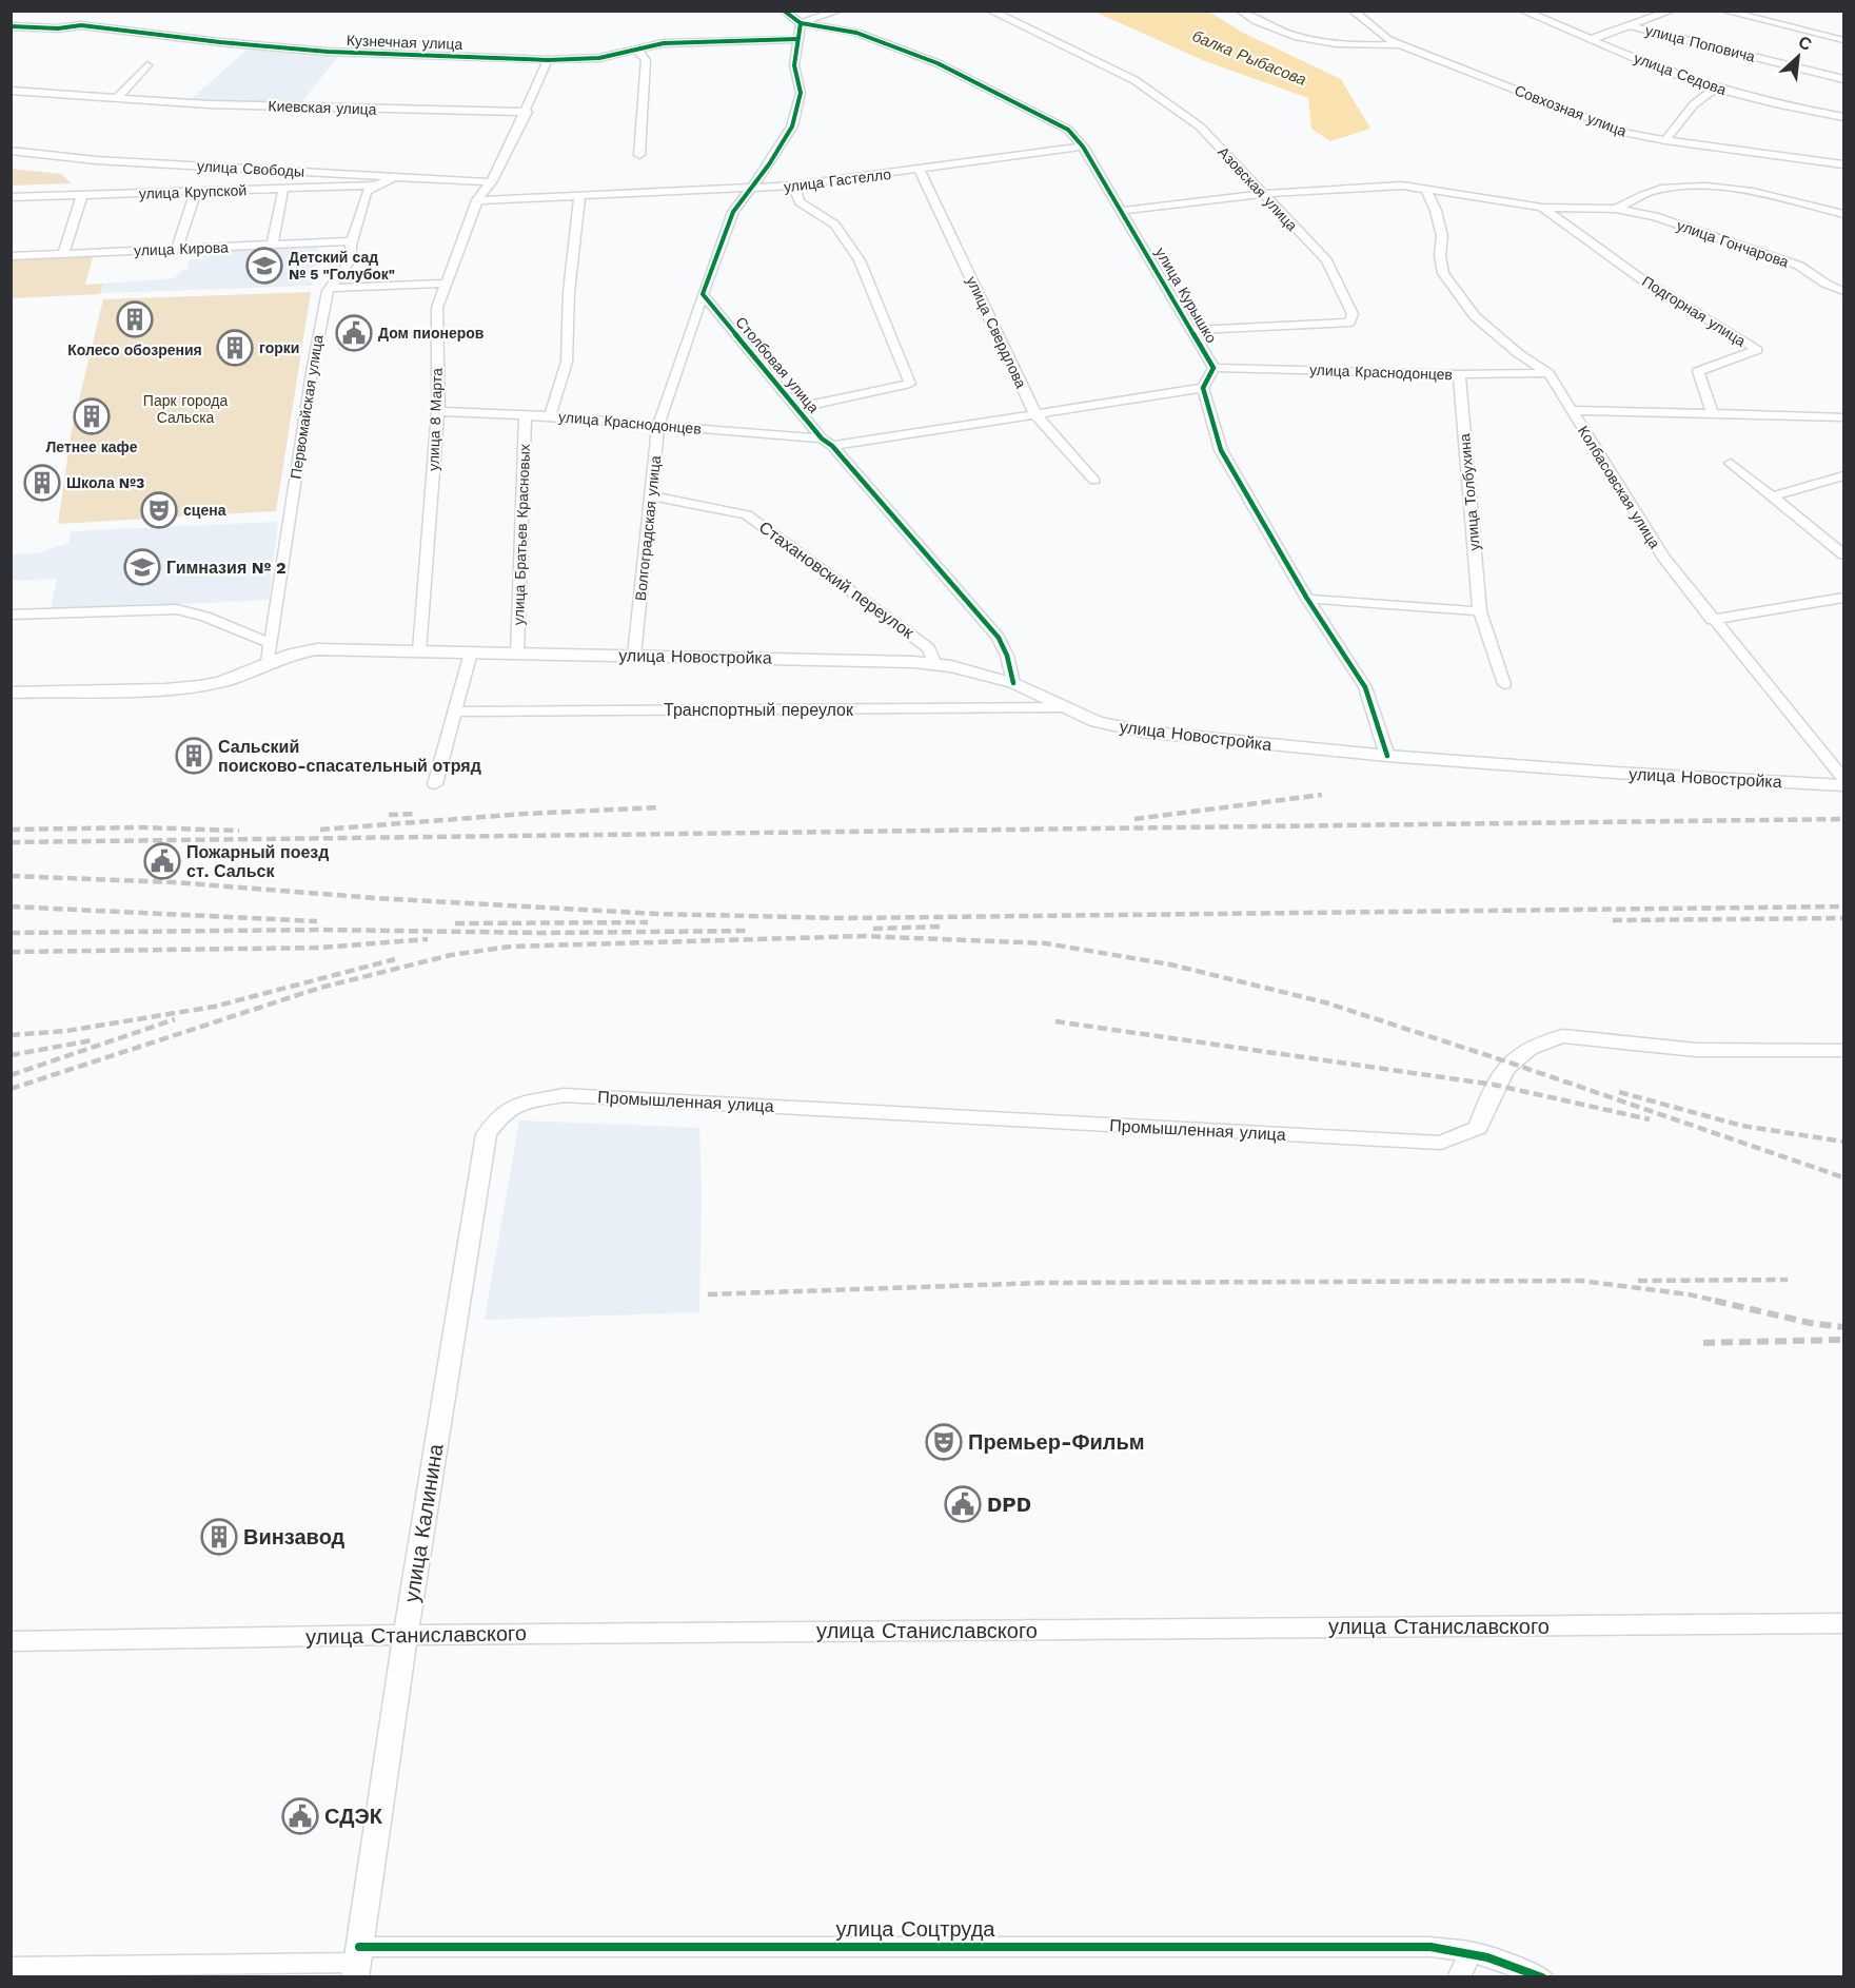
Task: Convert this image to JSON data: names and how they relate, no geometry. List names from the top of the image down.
{
  "streets": {
    "main road": [
      "улица Новостройка",
      "Промышленная улица",
      "улица Калинина",
      "улица Станиславского"
    ],
    "street": [
      "Кузнечная улица",
      "улица Поповича",
      "улица Седова",
      "Киевская улица",
      "Совхозная улица",
      "улица Свободы",
      "улица Гастелло",
      "Азовская улица",
      "улица Крупской",
      "улица Гончарова",
      "улица Кирова",
      "улица Курышко",
      "Подгорная улица",
      "улица Свердлова",
      "Столбовая улица",
      "улица Краснодонцев",
      "Первомайская улица",
      "улица 8 Марта",
      "Колбасовская улица",
      "улица Толбухина",
      "Волгоградская улица",
      "улица Братьев Красновых",
      "Стахановский переулок",
      "Транспортный переулок",
      "улица Соцтруда"
    ]
  },
  "crossings": [
    ["Кузнечная улица", "улица 8 Марта"],
    ["Киевская улица", "улица 8 Марта"],
    ["улица Свободы", "улица 8 Марта"],
    ["улица Гастелло", "улица Курышко"],
    ["улица Гастелло", "улица Свердлова"],
    ["улица Гастелло", "улица 8 Марта"],
    ["Азовская улица", "улица Гончарова"],
    ["Азовская улица", "улица Курышко"],
    ["улица Крупской", "Первомайская улица"],
    ["улица Гончарова", "улица Курышко"],
    ["улица Гончарова", "Подгорная улица"],
    ["улица Гончарова", "Колбасовская улица"],
    ["улица Кирова", "Первомайская улица"],
    ["улица Курышко", "улица Краснодонцев"],
    ["улица Свердлова", "улица Краснодонцев"],
    ["Столбовая улица", "улица Краснодонцев"],
    ["Столбовая улица", "Волгоградская улица"],
    ["Столбовая улица", "улица Новостройка"],
    ["улица Краснодонцев", "улица 8 Марта"],
    ["улица Краснодонцев", "Колбасовская улица"],
    ["улица Краснодонцев", "улица Толбухина"],
    ["улица Краснодонцев", "Волгоградская улица"],
    ["улица Краснодонцев", "улица Братьев Красновых"],
    ["Первомайская улица", "улица Новостройка"],
    ["улица 8 Марта", "улица Новостройка"],
    ["Волгоградская улица", "Стахановский переулок"],
    ["Волгоградская улица", "улица Новостройка"],
    ["улица Братьев Красновых", "улица Новостройка"],
    ["Стахановский переулок", "улица Новостройка"],
    ["улица Новостройка", "Транспортный переулок"],
    ["Промышленная улица", "улица Калинина"],
    ["улица Калинина", "улица Станиславского"],
    ["улица Калинина", "улица Соцтруда"]
  ],
  "water": ["балка Рыбасова"],
  "parks": ["Парк города Сальска"],
  "places": {
    "school or university": ["Детский сад № 5 \"Голубок\"", "Гимназия № 2"],
    "building": [
      "Колесо обозрения",
      "горки",
      "Летнее кафе",
      "Школа №3",
      "Сальский поисково-спасательный отряд",
      "Винзавод"
    ],
    "public building": [
      "Дом пионеров",
      "Пожарный поезд ст. Сальск",
      "DPD",
      "СДЭК"
    ],
    "theatre": ["сцена", "Премьер-Фильм"]
  },
  "north": "top right"
}
